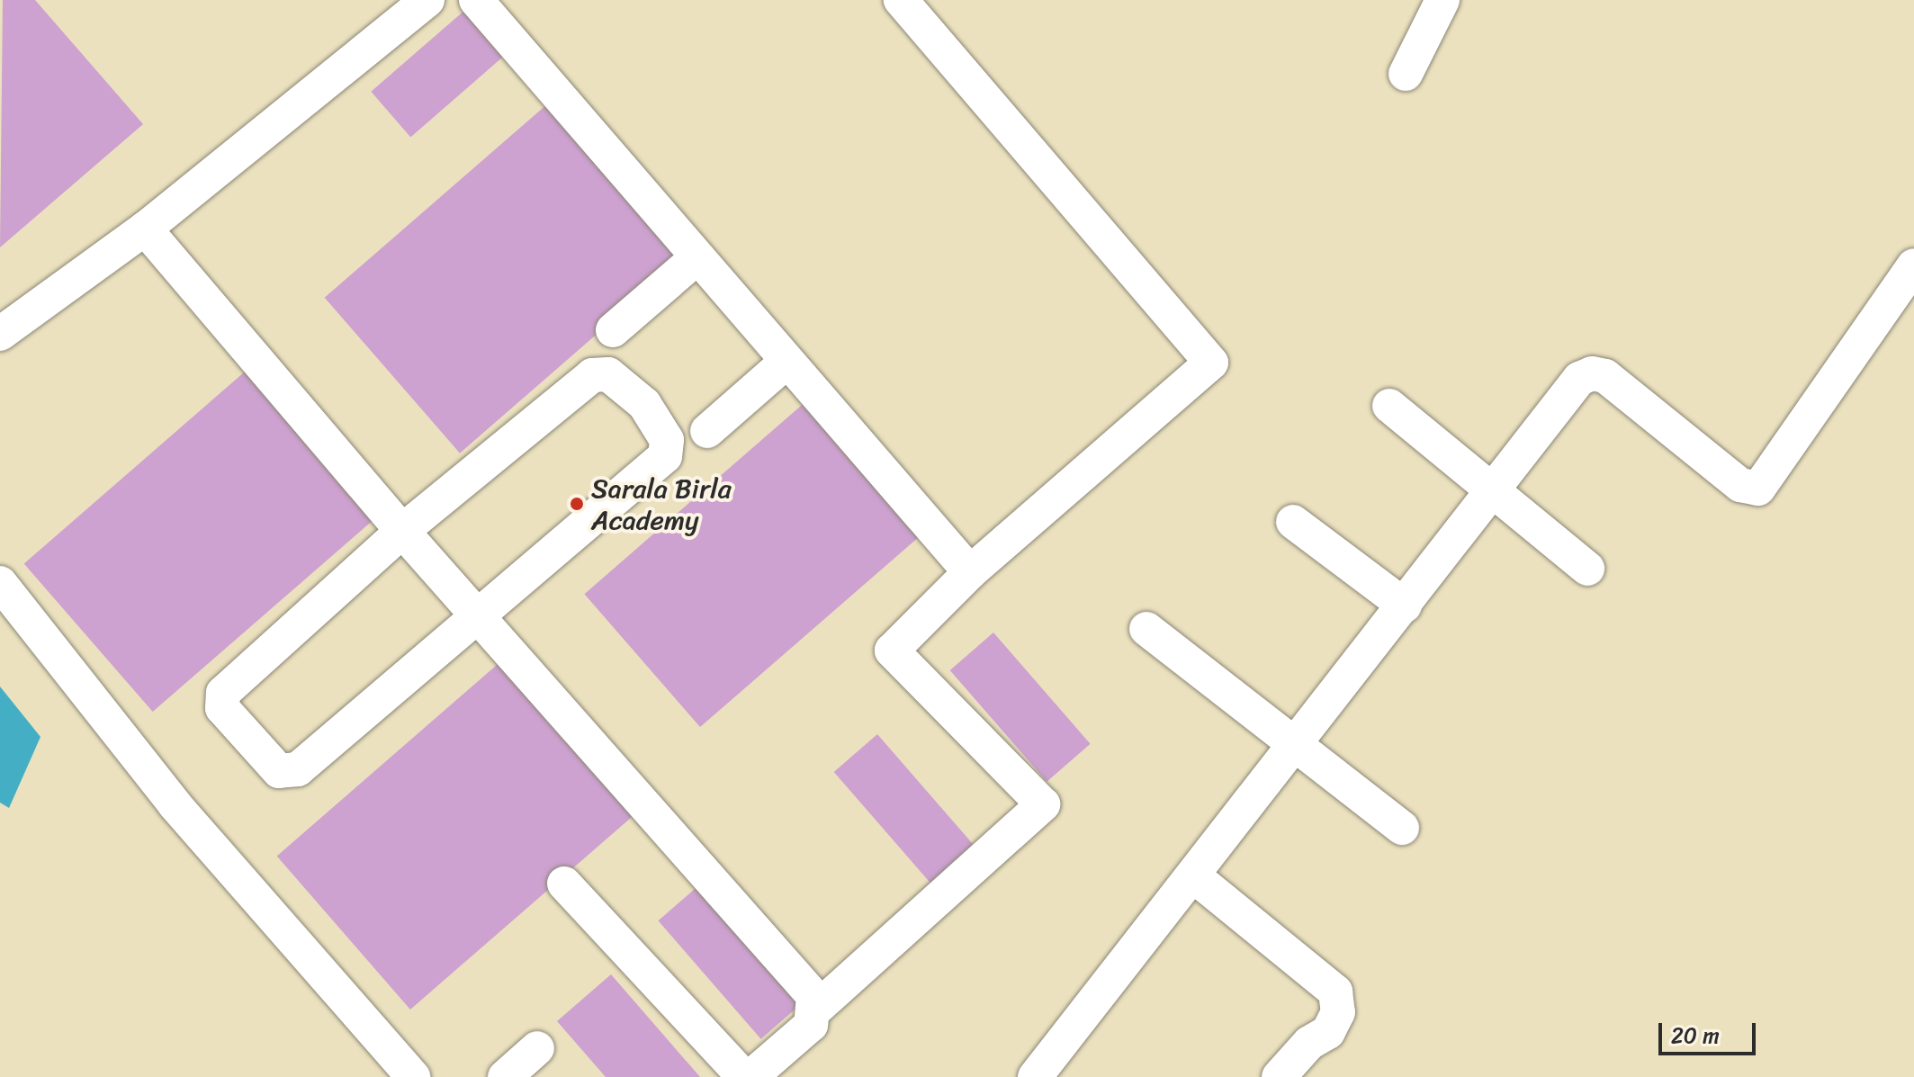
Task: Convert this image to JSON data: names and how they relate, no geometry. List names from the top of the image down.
{
  "places": ["Sarala Birla Academy"],
  "scale_bar": "20 m"
}
